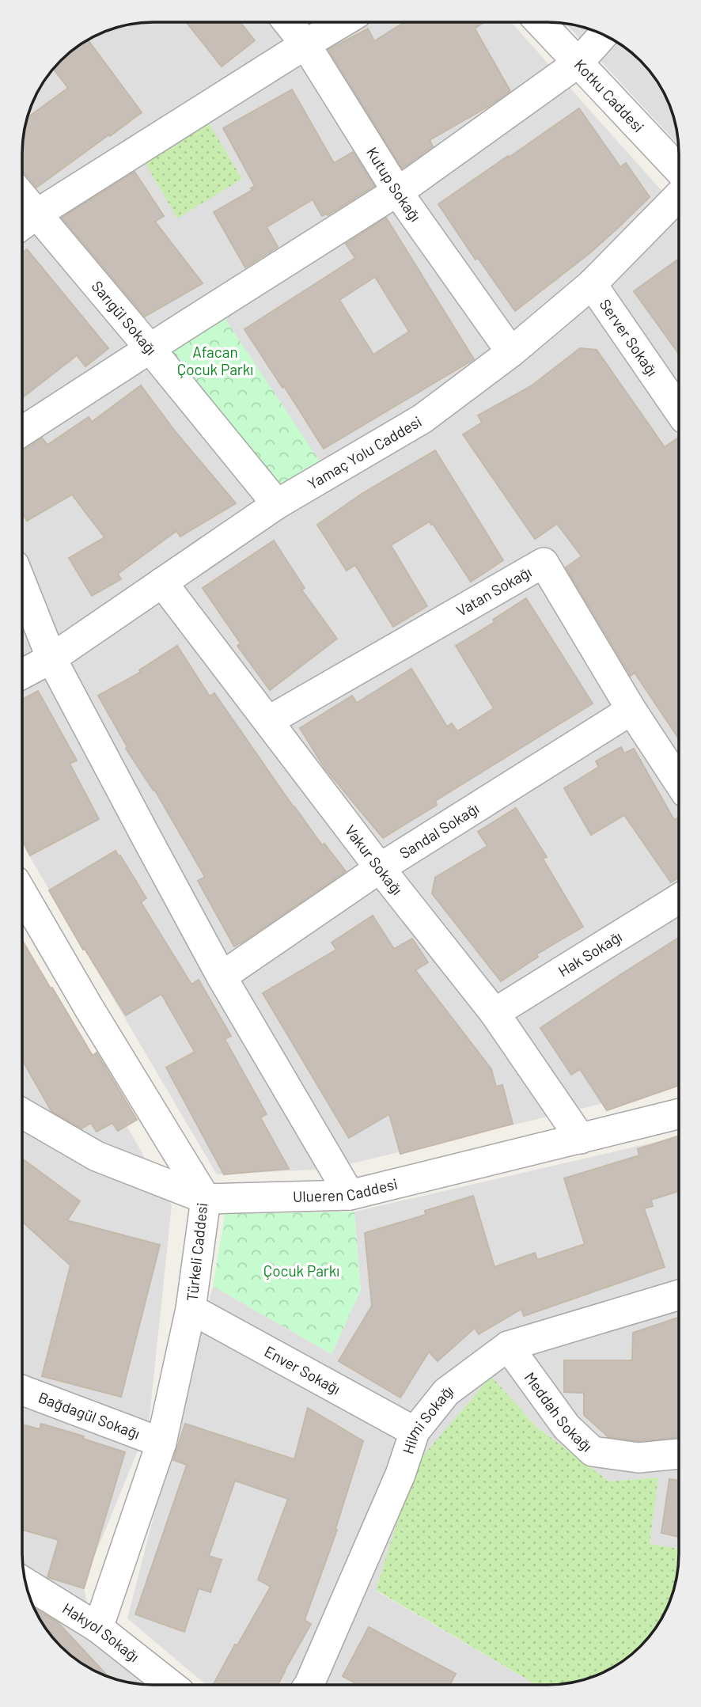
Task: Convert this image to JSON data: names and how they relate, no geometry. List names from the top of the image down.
{
  "streets": {
    "street": [
      "Kotku Caddesi",
      "Kutup Sokağı",
      "Sarıgül Sokağı",
      "Server Sokağı",
      "Yamaç Yolu Caddesi",
      "Vatan Sokağı",
      "Sandal Sokağı",
      "Vakur Sokağı",
      "Hak Sokağı",
      "Ulueren Caddesi",
      "Türkeli Caddesi",
      "Enver Sokağı",
      "Meddah Sokağı",
      "Bağdagül Sokağı",
      "Hilmi Sokağı",
      "Hakyol Sokağı"
    ]
  },
  "crossings": [
    ["Kutup Sokağı", "Yamaç Yolu Caddesi"],
    ["Sarıgül Sokağı", "Yamaç Yolu Caddesi"],
    ["Server Sokağı", "Yamaç Yolu Caddesi"],
    ["Yamaç Yolu Caddesi", "Vakur Sokağı"],
    ["Vatan Sokağı", "Sandal Sokağı"],
    ["Vatan Sokağı", "Vakur Sokağı"],
    ["Sandal Sokağı", "Vakur Sokağı"],
    ["Vakur Sokağı", "Hak Sokağı"],
    ["Vakur Sokağı", "Ulueren Caddesi"],
    ["Ulueren Caddesi", "Türkeli Caddesi"],
    ["Türkeli Caddesi", "Enver Sokağı"],
    ["Türkeli Caddesi", "Bağdagül Sokağı"],
    ["Türkeli Caddesi", "Hakyol Sokağı"],
    ["Enver Sokağı", "Hilmi Sokağı"],
    ["Meddah Sokağı", "Hilmi Sokağı"]
  ],
  "parks": ["Afacan Çocuk Parkı", "Çocuk Parkı"]
}
